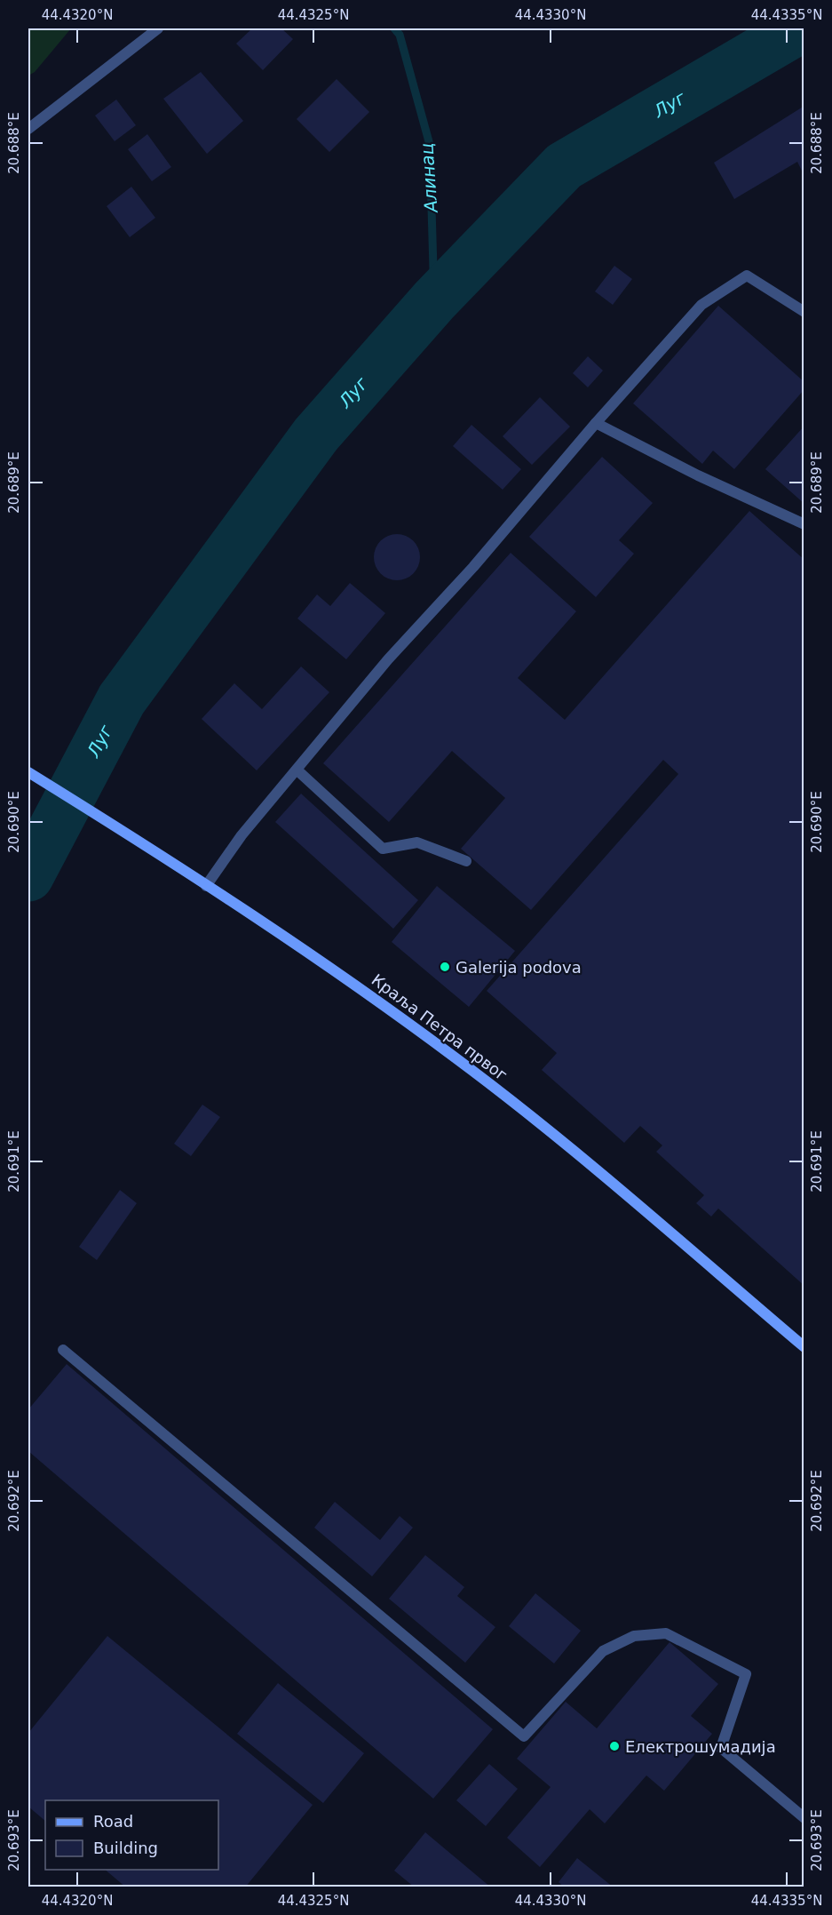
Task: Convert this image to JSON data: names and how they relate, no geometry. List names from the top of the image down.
{
  "streets": {
    "main road": ["Краља Петра првог"]
  },
  "water": ["Луг", "Алинац"],
  "places": ["Galerija podova", "Електрошумадија"],
  "legend": ["Road", "Building"],
  "coordinates": [
    "44.4320°N",
    "44.4325°N",
    "44.4330°N",
    "44.4335°N",
    "20.688°E",
    "20.689°E",
    "20.690°E",
    "20.691°E",
    "20.692°E",
    "20.693°E"
  ]
}
